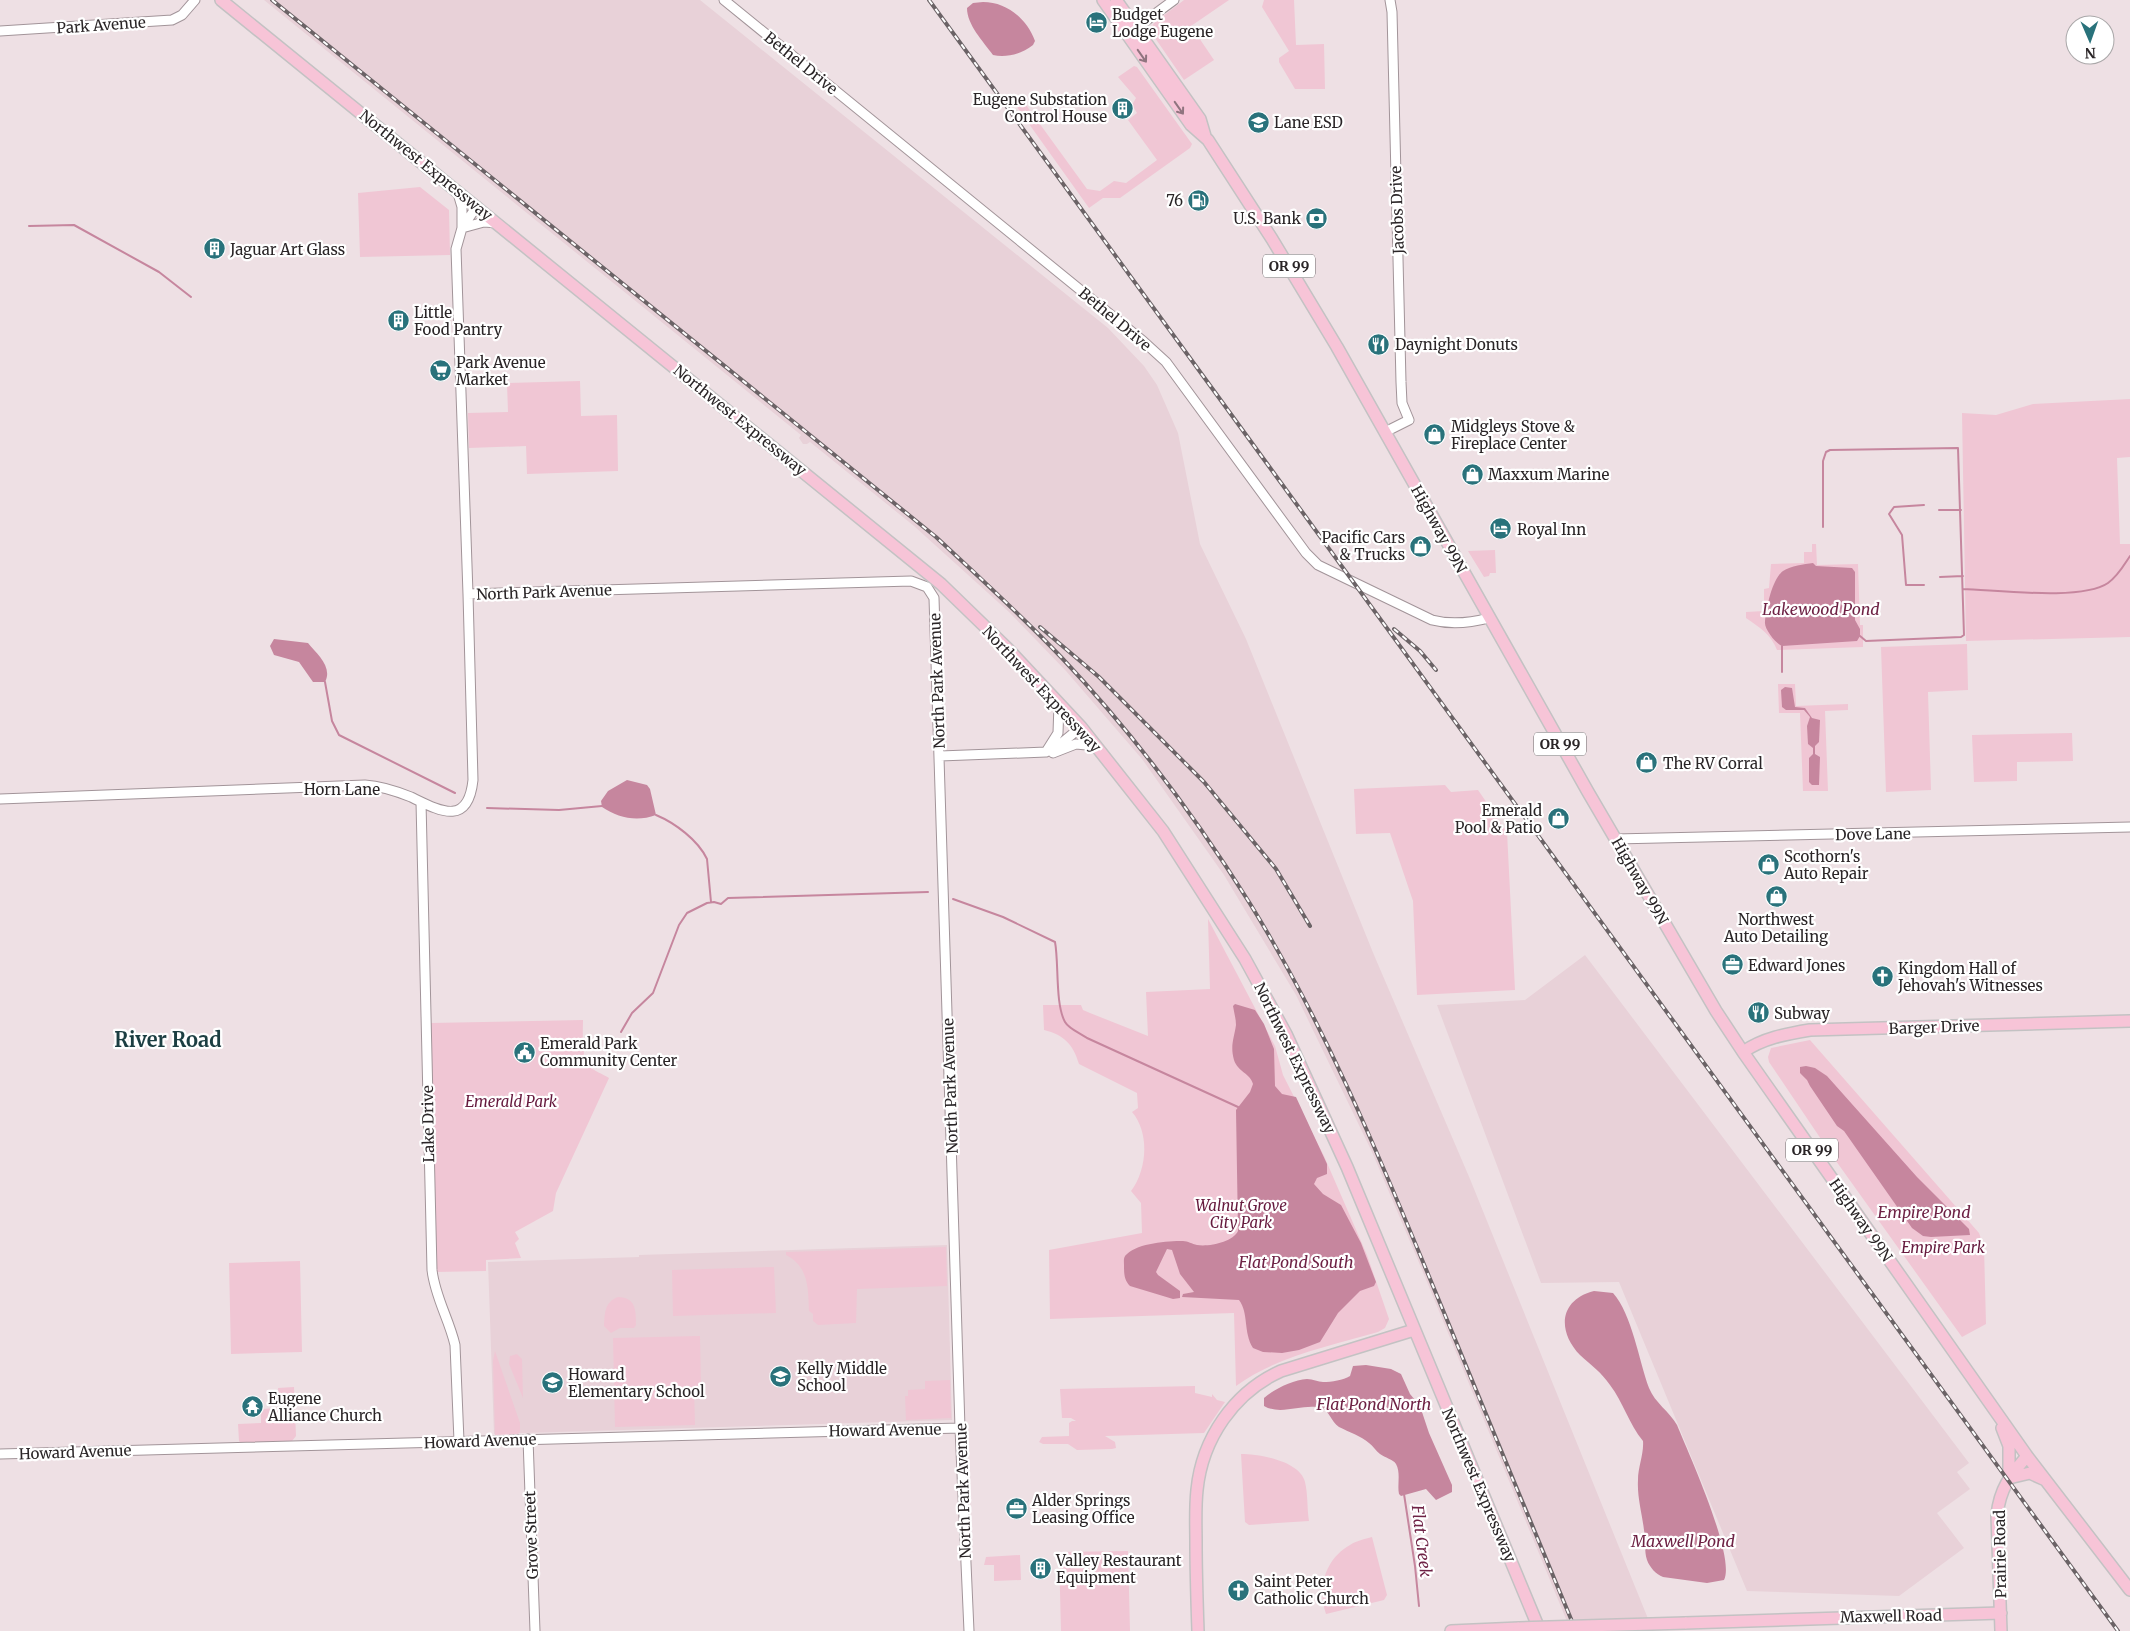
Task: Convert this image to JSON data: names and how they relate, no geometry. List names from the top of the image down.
{
  "streets": {
    "main road": [
      "Northwest Expressway",
      "OR 99",
      "Highway 99N",
      "Barger Drive",
      "Prairie Road",
      "Maxwell Road"
    ],
    "street": [
      "Park Avenue",
      "Bethel Drive",
      "Jacobs Drive",
      "North Park Avenue",
      "Horn Lane",
      "Dove Lane",
      "Lake Drive",
      "Howard Avenue",
      "Grove Street"
    ]
  },
  "crossings": [
    ["Bethel Drive", "Highway 99N"],
    ["Northwest Expressway", "North Park Avenue"],
    ["Jacobs Drive", "Highway 99N"],
    ["Highway 99N", "Dove Lane"],
    ["Highway 99N", "Barger Drive"],
    ["Highway 99N", "Prairie Road"],
    ["North Park Avenue", "Horn Lane"],
    ["North Park Avenue", "Howard Avenue"],
    ["Horn Lane", "Lake Drive"],
    ["Lake Drive", "Howard Avenue"],
    ["Howard Avenue", "Grove Street"],
    ["Prairie Road", "Maxwell Road"]
  ],
  "districts": ["River Road"],
  "water": [
    "Lakewood Pond",
    "Empire Pond",
    "Flat Pond South",
    "Flat Pond North",
    "Flat Creek",
    "Maxwell Pond"
  ],
  "parks": ["Emerald Park", "Walnut Grove City Park", "Empire Park"],
  "places": {
    "hotel": ["Budget Lodge Eugene", "Royal Inn"],
    "building": [
      "Eugene Substation Control House",
      "Jaguar Art Glass",
      "Little Food Pantry",
      "Valley Restaurant Equipment"
    ],
    "school or university": ["Lane ESD", "Kelly Middle School", "Howard Elementary School"],
    "fuel station": ["76"],
    "bank": ["U.S. Bank"],
    "restaurant": ["Daynight Donuts", "Subway"],
    "supermarket": ["Park Avenue Market"],
    "shop": [
      "Midgleys Stove & Fireplace Center",
      "Maxxum Marine",
      "Pacific Cars & Trucks",
      "The RV Corral",
      "Emerald Pool & Patio",
      "Scothorn's Auto Repair",
      "Northwest Auto Detailing"
    ],
    "office": ["Edward Jones", "Alder Springs Leasing Office"],
    "church": ["Kingdom Hall of Jehovah's Witnesses", "Saint Peter Catholic Church"],
    "public building": ["Emerald Park Community Center"],
    "temple": ["Eugene Alliance Church"]
  },
  "north": "bottom"
}
